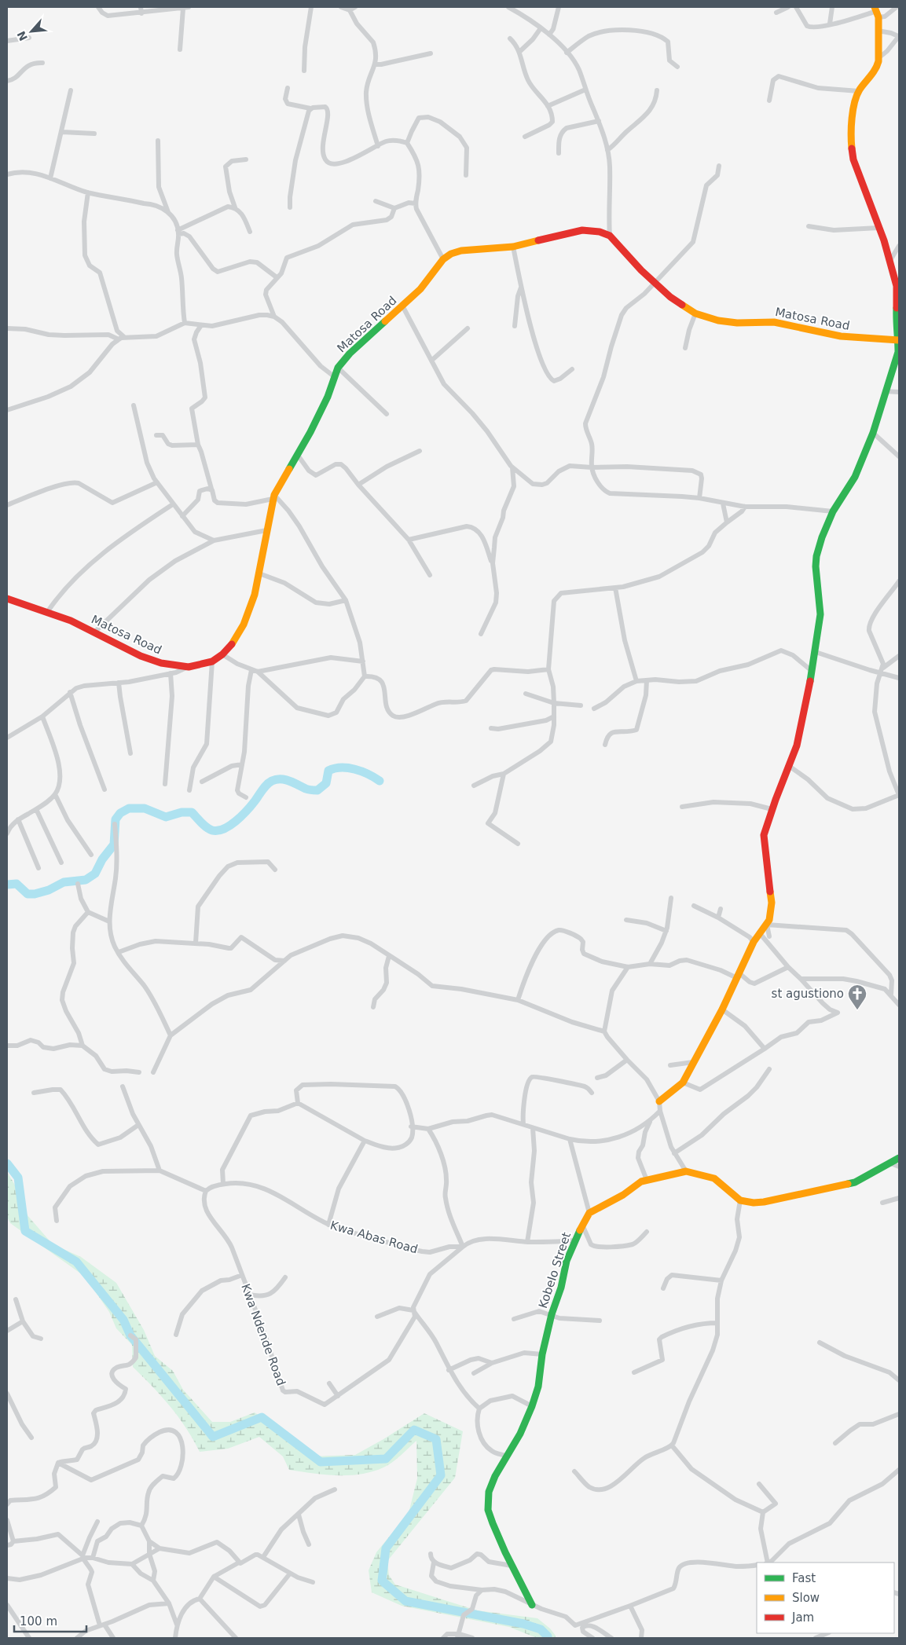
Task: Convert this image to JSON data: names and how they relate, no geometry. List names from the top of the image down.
{
  "streets": {
    "street": [
      "Matosa Road",
      "Kwa Abas Road",
      "Kobelo Street",
      "Kwa Ndende Road"
    ]
  },
  "crossings": [
    ["Kwa Abas Road", "Kobelo Street"],
    ["Kwa Abas Road", "Kwa Ndende Road"]
  ],
  "places": {
    "church": ["st agustiono"]
  },
  "legend": ["Fast", "Slow", "Jam"],
  "scale_bar": "100 m",
  "north": "bottom left"
}
